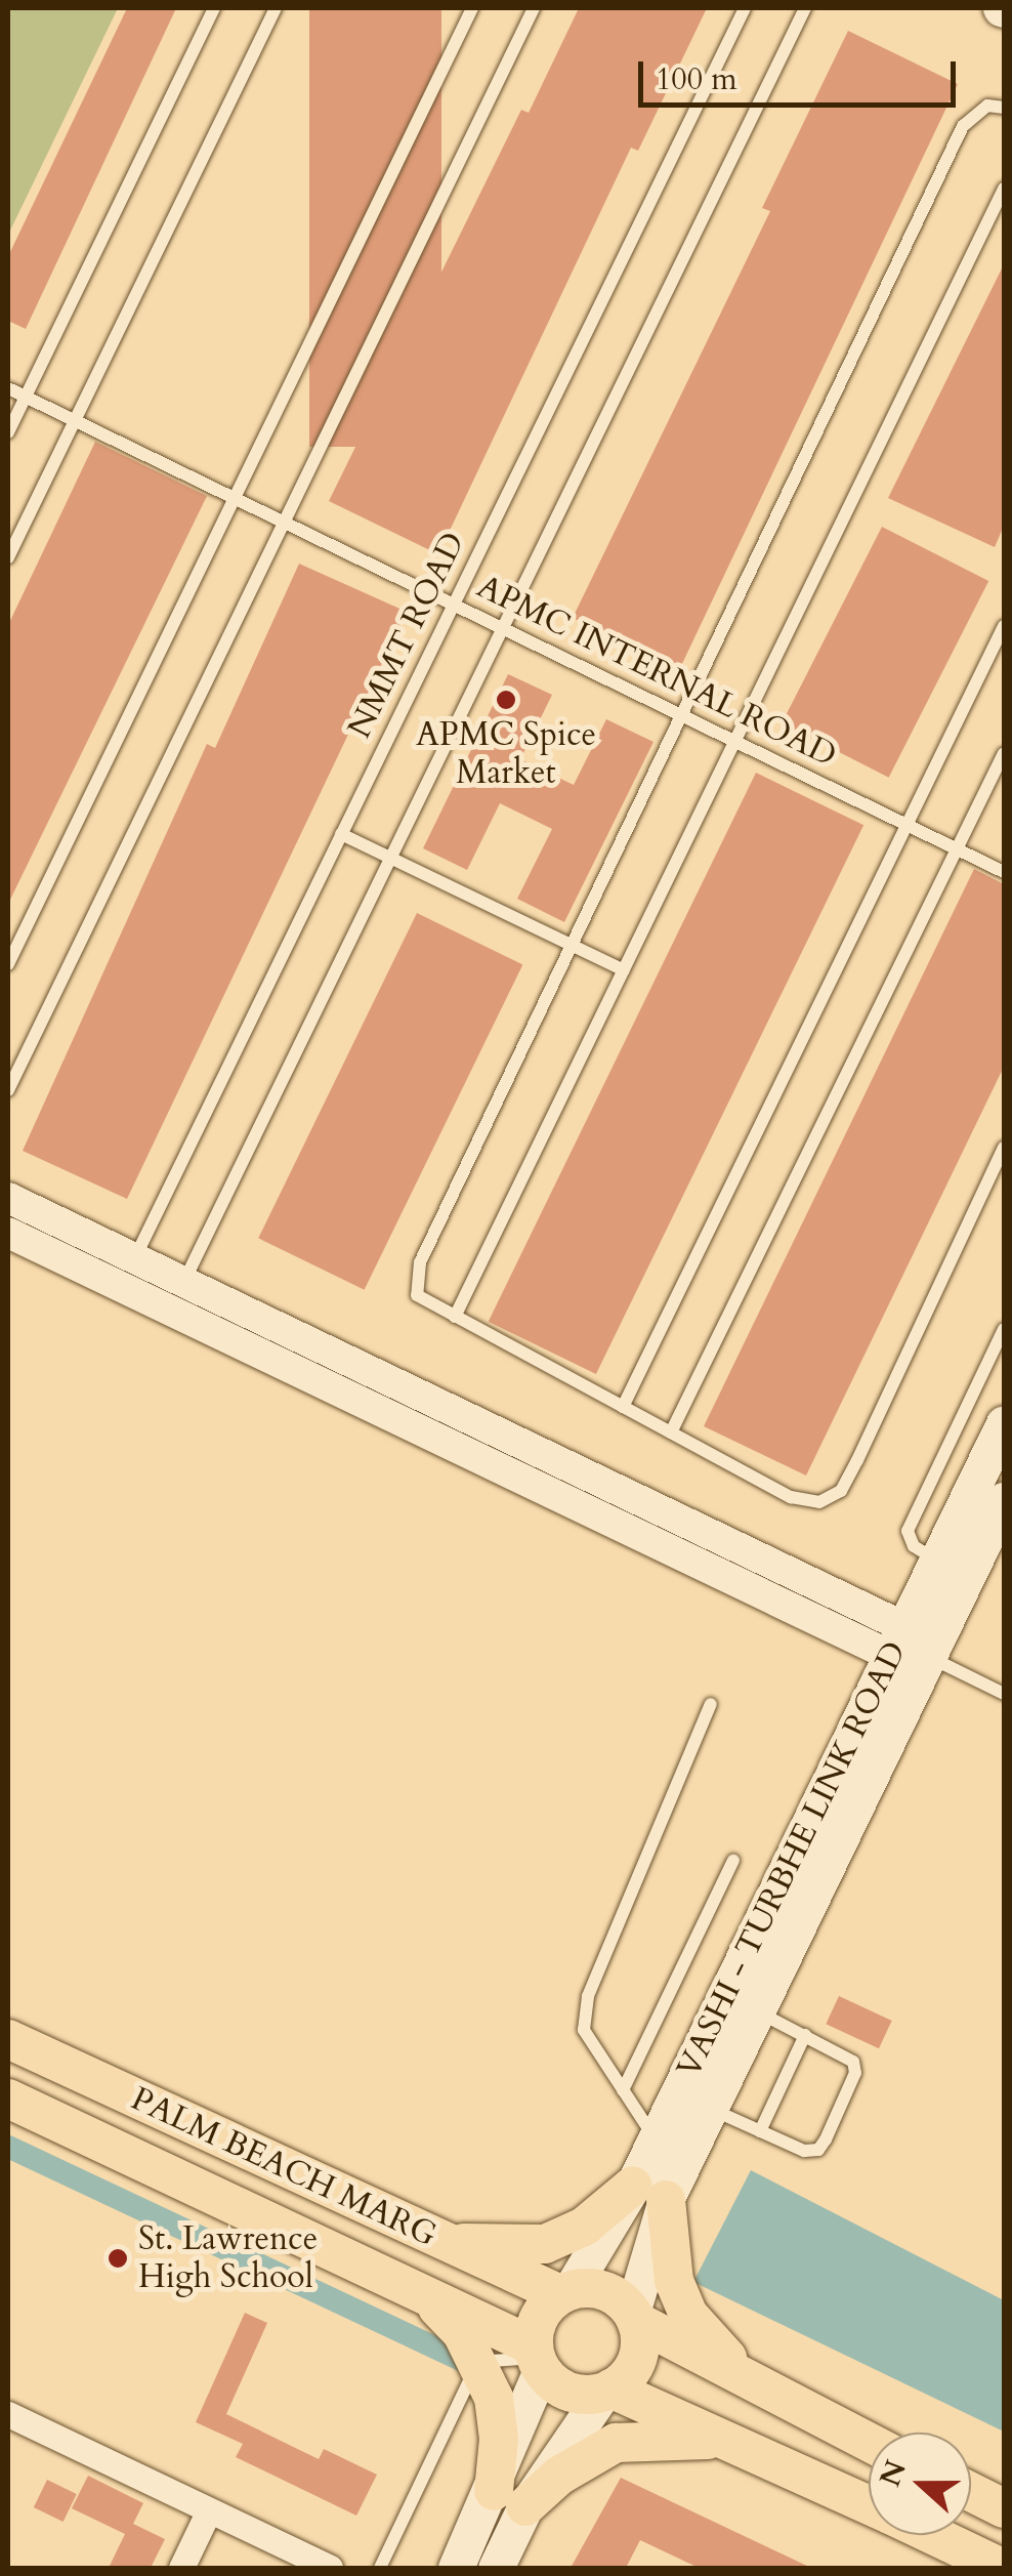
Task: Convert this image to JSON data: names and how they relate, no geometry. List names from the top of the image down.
{
  "streets": {
    "main road": ["VASHI - TURBHE LINK ROAD", "PALM BEACH MARG"],
    "lane": ["NMMT ROAD", "APMC INTERNAL ROAD"]
  },
  "crossings": [
    ["NMMT ROAD", "APMC INTERNAL ROAD"],
    ["VASHI - TURBHE LINK ROAD", "PALM BEACH MARG"]
  ],
  "places": ["APMC Spice Market", "St. Lawrence High School"],
  "scale_bar": "100 m",
  "north": "left"
}
